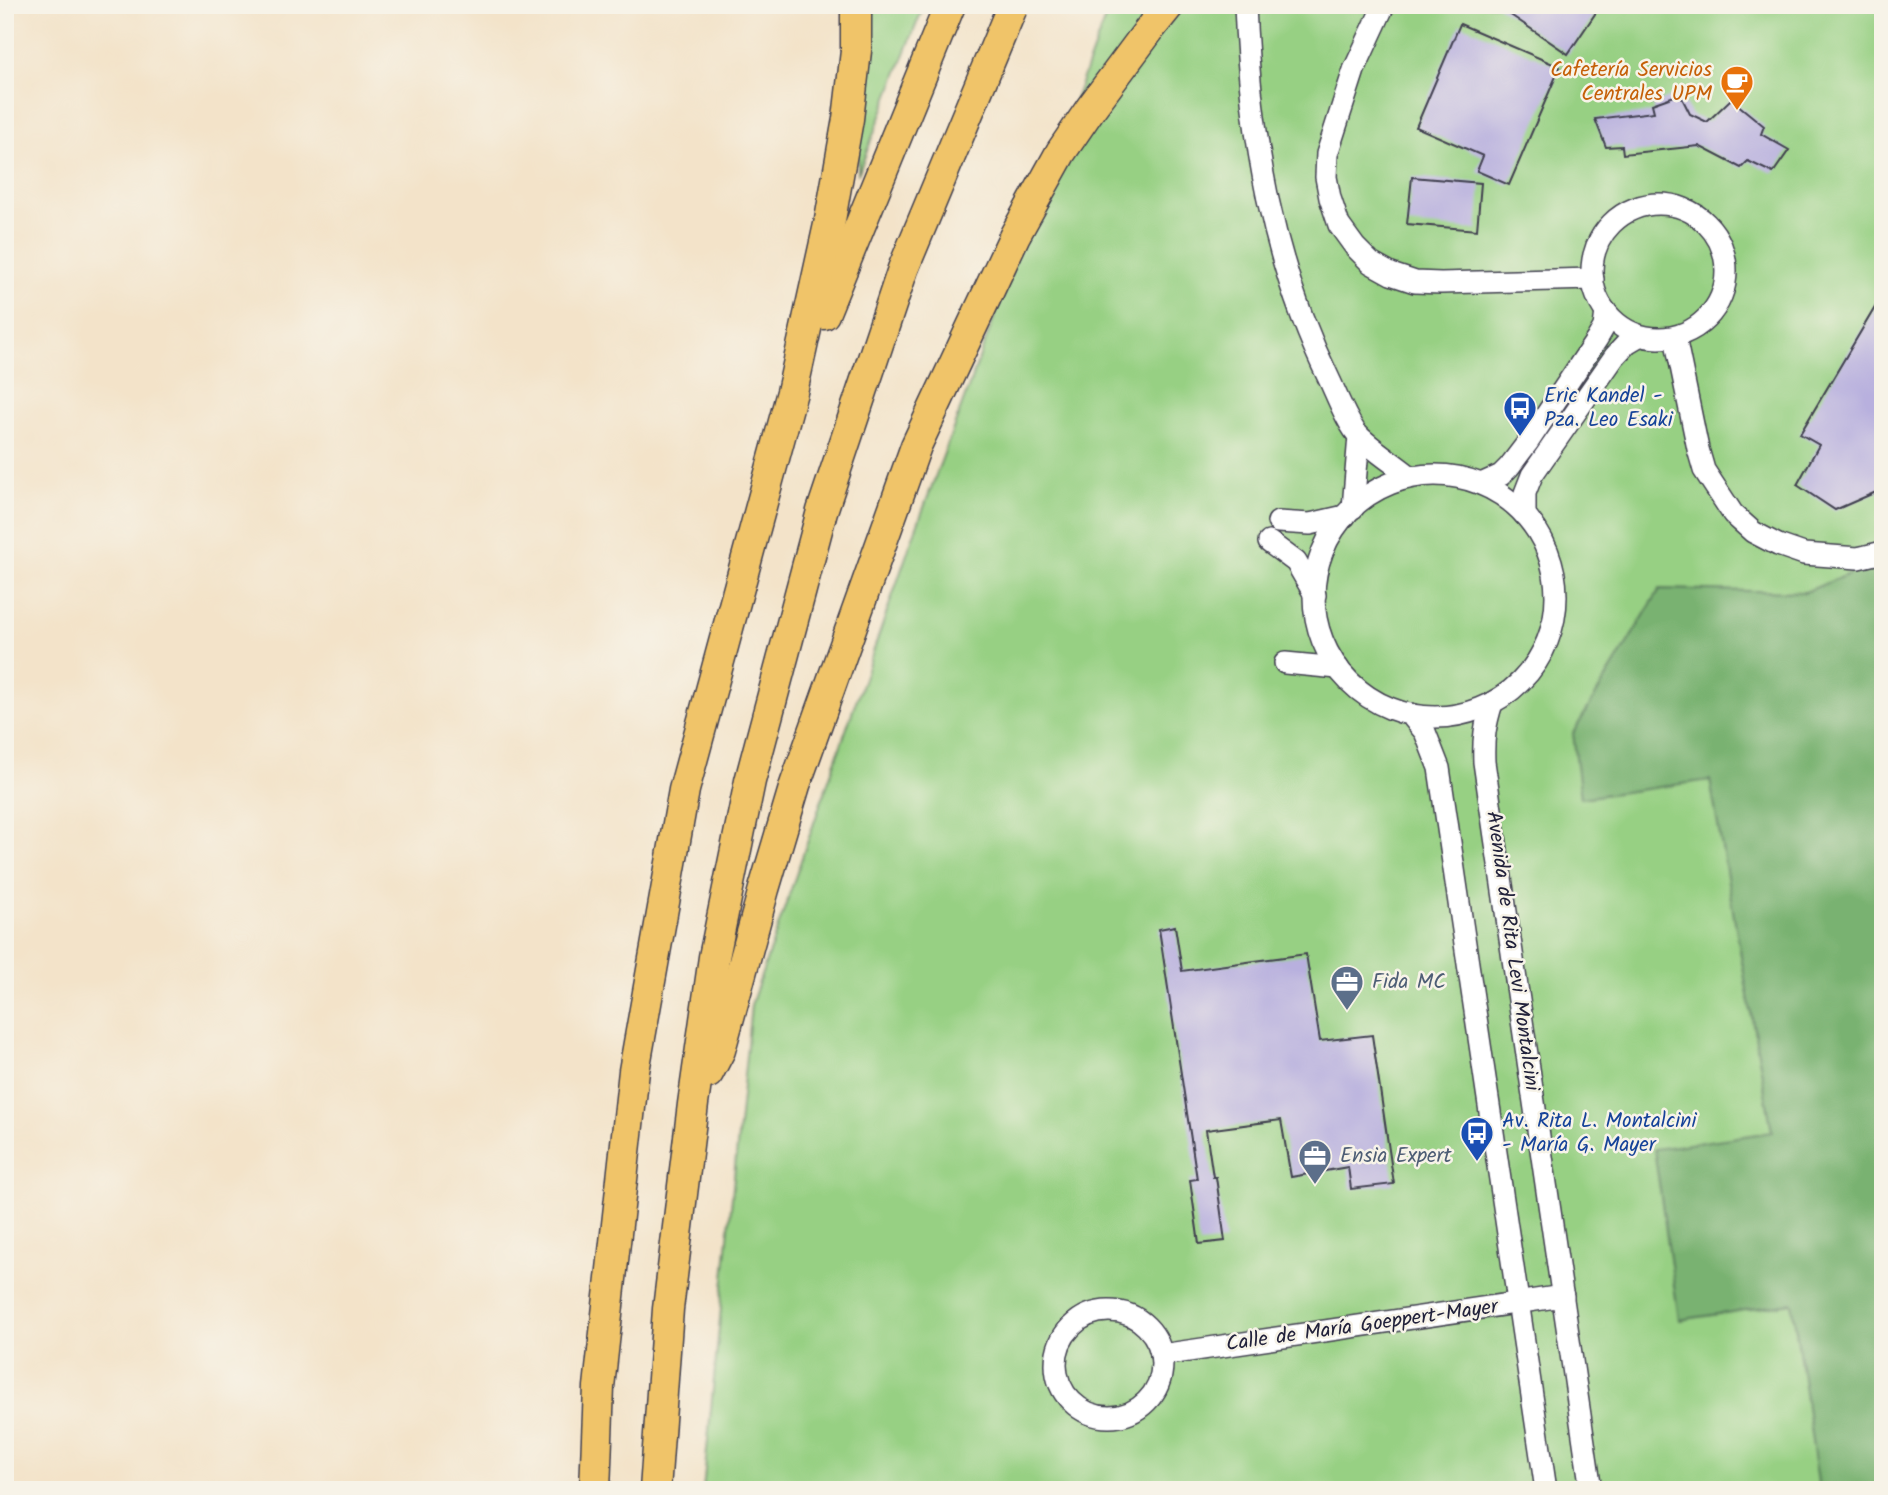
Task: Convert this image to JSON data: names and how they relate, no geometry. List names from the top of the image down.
{
  "streets": {
    "street": ["Avenida de Rita Levi Montalcini", "Calle de María Goeppert-Mayer"]
  },
  "crossings": [
    ["Avenida de Rita Levi Montalcini", "Calle de María Goeppert-Mayer"]
  ],
  "places": {
    "cafe": ["Cafetería Servicios Centrales UPM"],
    "bus stop": ["Eric Kandel - Pza. Leo Esaki", "Av. Rita L. Montalcini - María G. Mayer"],
    "office": ["Fida MC", "Ensia Expert"]
  }
}
